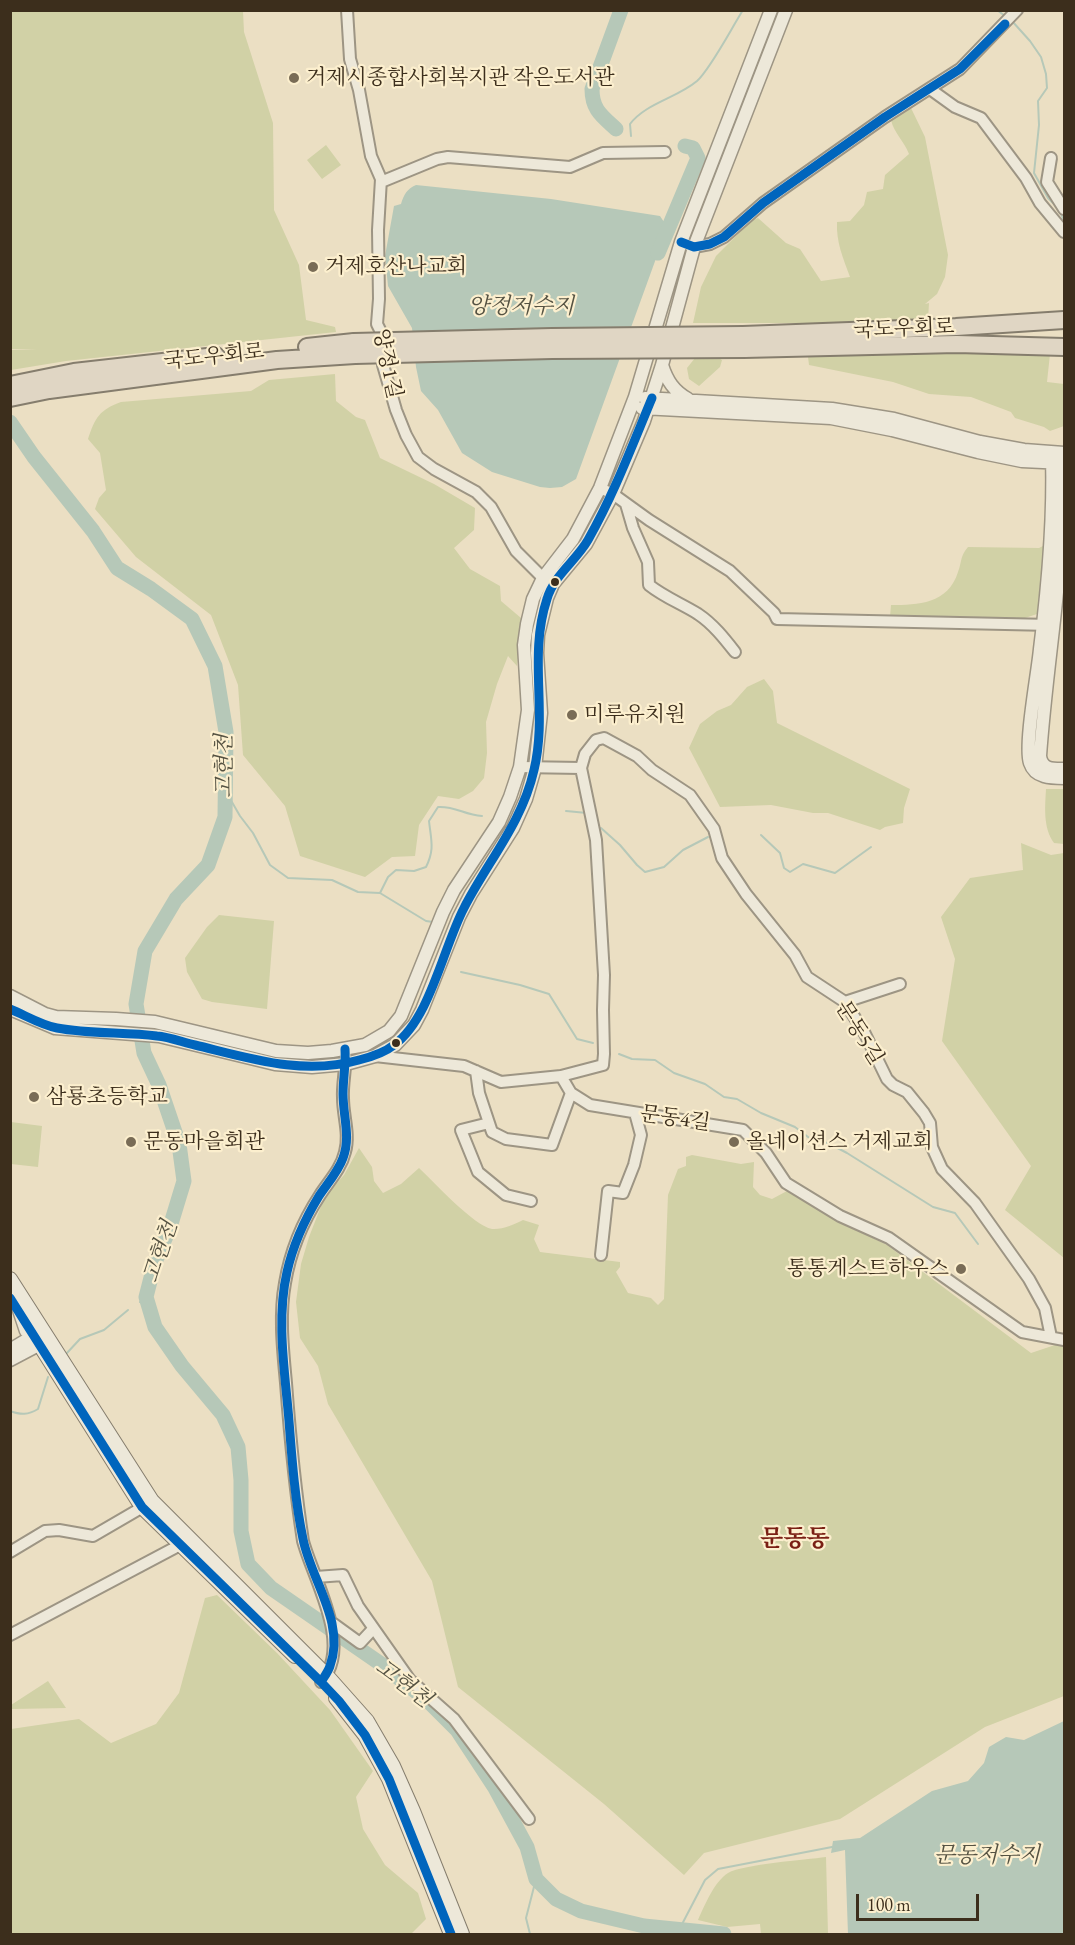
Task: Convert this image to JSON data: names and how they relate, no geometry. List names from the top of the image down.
{
  "streets": {
    "highway": ["국도우회로"],
    "street": ["양정1길", "문동5길", "문동4길"]
  },
  "crossings": [
    ["문동5길", "문동4길"]
  ],
  "districts": ["문동동"],
  "water": ["양정저수지", "고현천", "문동저수지"],
  "places": [
    "거제시종합사회복지관 작은도서관",
    "거제호산나교회",
    "미루유치원",
    "삼룡초등학교",
    "문동마을회관",
    "올네이션스 거제교회",
    "통통게스트하우스"
  ],
  "scale_bar": "100 m"
}
